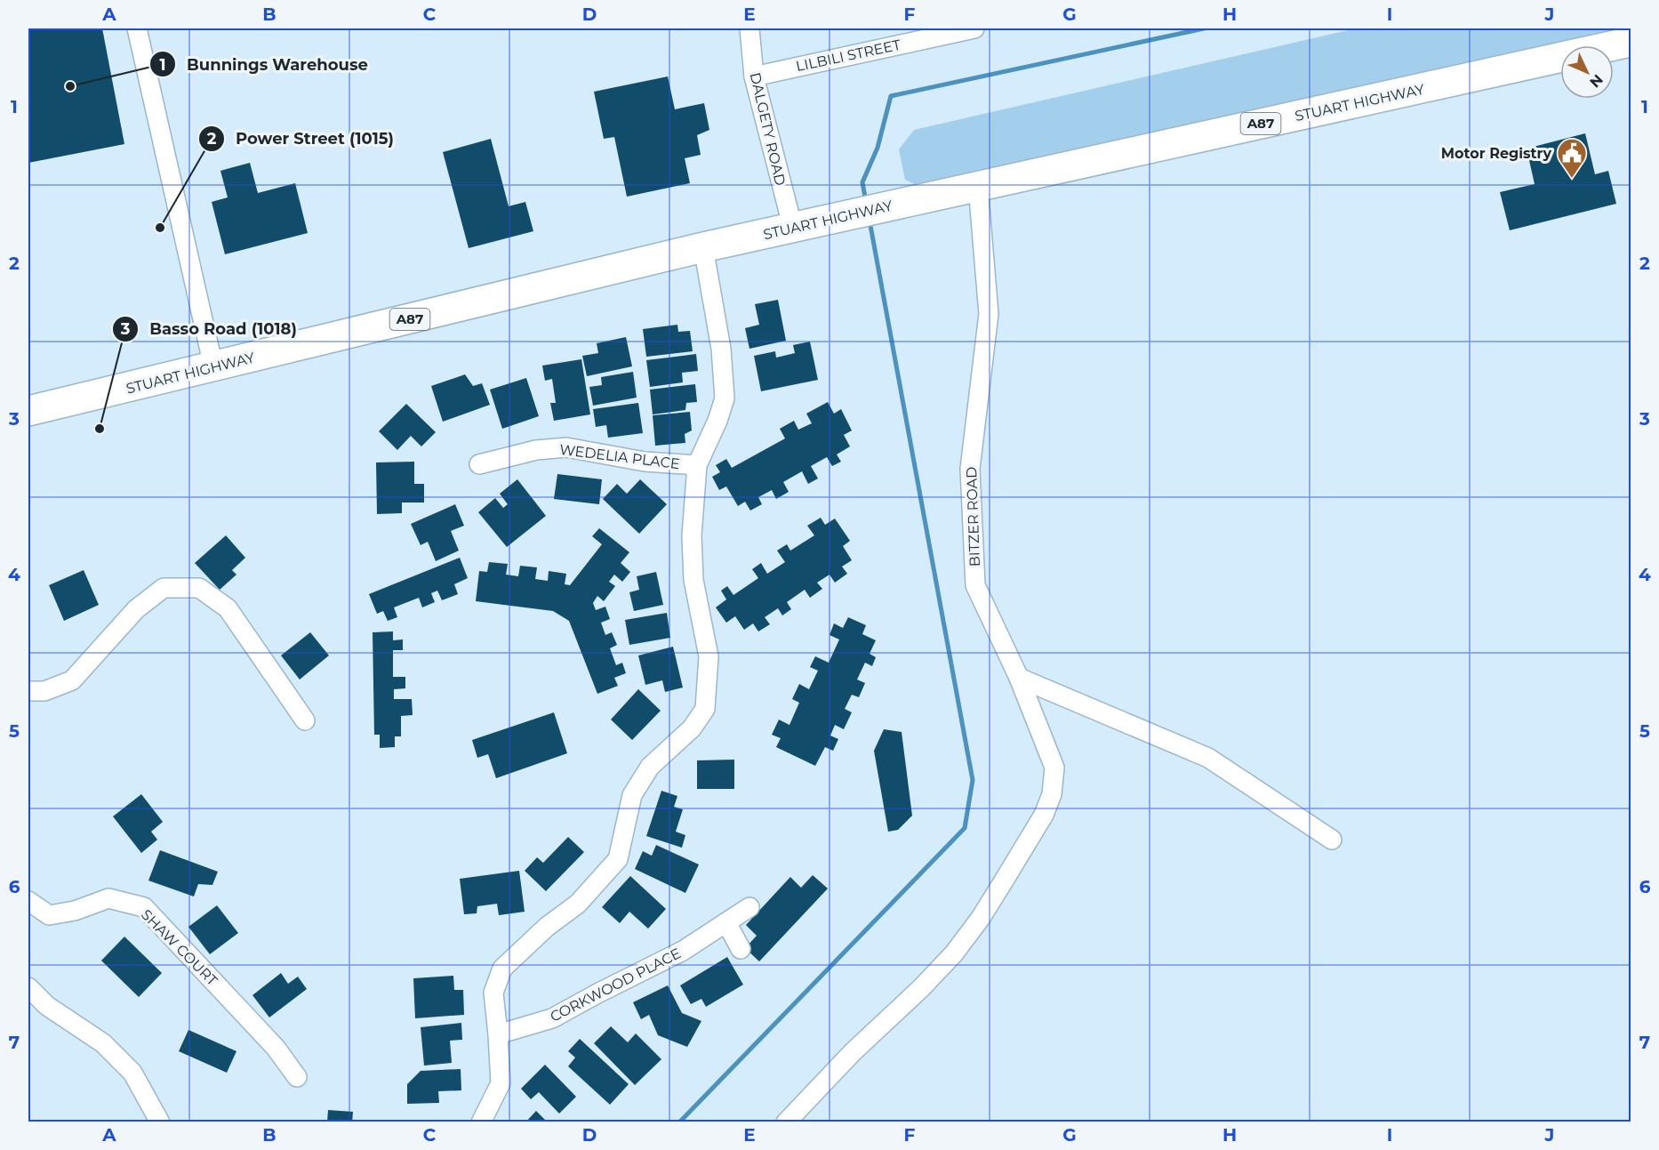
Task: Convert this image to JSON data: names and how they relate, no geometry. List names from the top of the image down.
{
  "streets": {
    "highway": ["STUART HIGHWAY", "A87"],
    "street": [
      "LILBILI STREET",
      "DALGETY ROAD",
      "WEDELIA PLACE",
      "BITZER ROAD",
      "SHAW COURT",
      "CORKWOOD PLACE"
    ]
  },
  "crossings": [
    ["LILBILI STREET", "DALGETY ROAD"],
    ["STUART HIGHWAY", "DALGETY ROAD"],
    ["STUART HIGHWAY", "BITZER ROAD"]
  ],
  "places": {
    "other": ["Bunnings Warehouse", "Power Street (1015)", "Basso Road (1018)"],
    "public building": ["Motor Registry"]
  },
  "north": "bottom right",
  "grid": {
    "columns": [
      "A",
      "B",
      "C",
      "D",
      "E",
      "F",
      "G",
      "H",
      "I",
      "J"
    ],
    "rows": [
      "1",
      "2",
      "3",
      "4",
      "5",
      "6",
      "7"
    ]
  }
}
